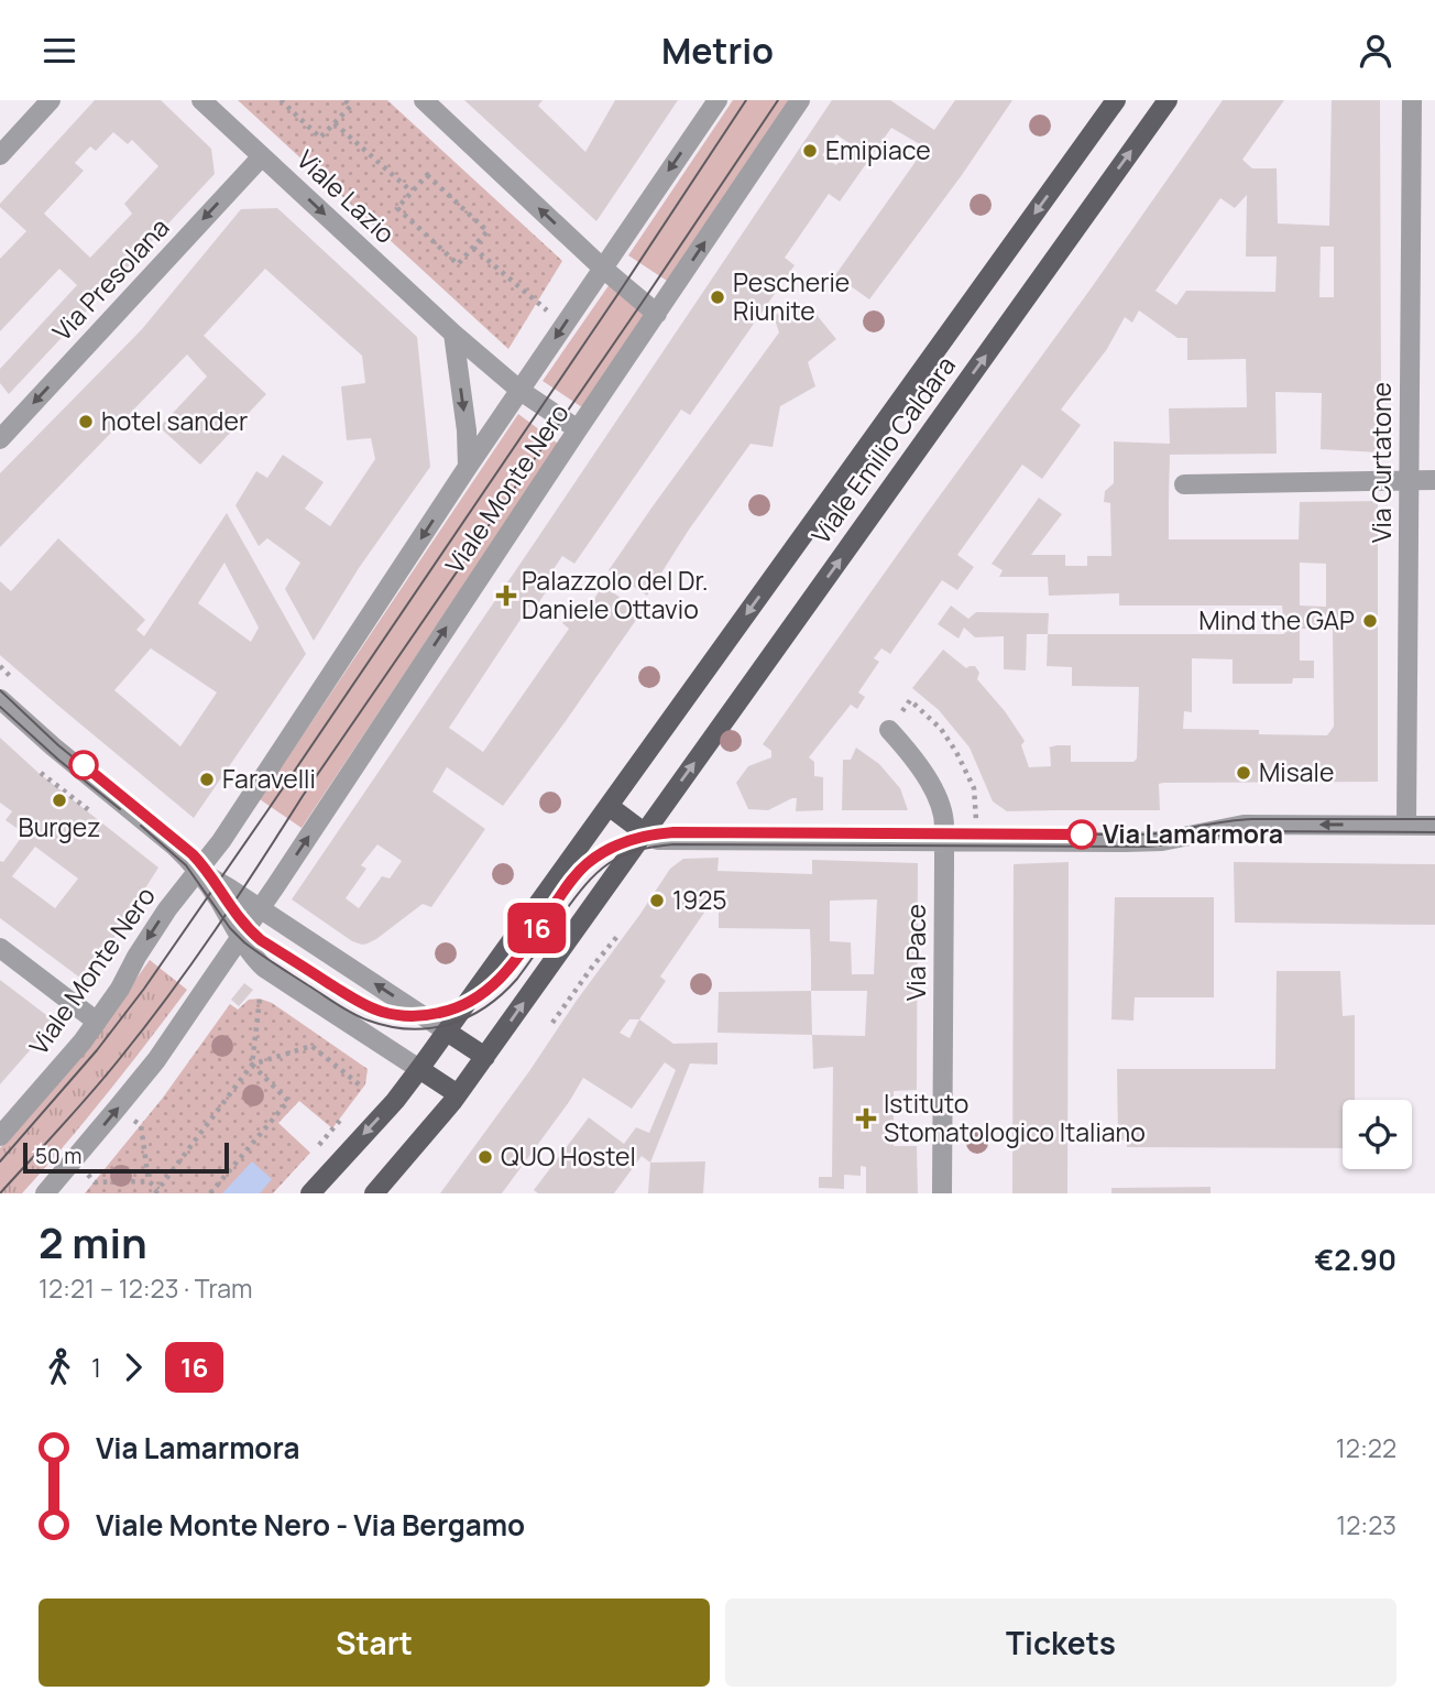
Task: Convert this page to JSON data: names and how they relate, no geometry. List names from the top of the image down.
{
  "streets": {
    "main road": ["Viale Emilio Caldara"],
    "street": [
      "Viale Lazio",
      "Via Presolana",
      "Via Curtatone",
      "Viale Monte Nero",
      "Via Pace"
    ]
  },
  "crossings": [
    ["Viale Lazio", "Via Presolana"],
    ["Viale Lazio", "Viale Monte Nero"]
  ],
  "one_way": ["Via Presolana"],
  "places": {
    "other": [
      "Emipiace",
      "Pescherie Riunite",
      "hotel sander",
      "Mind the GAP",
      "Misale",
      "Faravelli",
      "Burgez",
      "Via Lamarmora",
      "1925",
      "QUO Hostel"
    ],
    "health": ["Palazzolo del Dr. Daniele Ottavio", "Istituto Stomatologico Italiano"]
  },
  "lines": ["tram line 16"],
  "scale_bar": "50 m",
  "page": {
    "header": "Metrio",
    "on_map": "16",
    "scale": "50 m",
    "heading": ["2 min", "12:21 – 12:23 · Tram", "€2.90"],
    "legs": ["1", "16"],
    "list": [
      {
        "name": "Via Lamarmora",
        "value": "12:22"
      },
      {
        "name": "Viale Monte Nero - Via Bergamo",
        "value": "12:23"
      }
    ],
    "buttons": ["Start", "Tickets"]
  }
}
